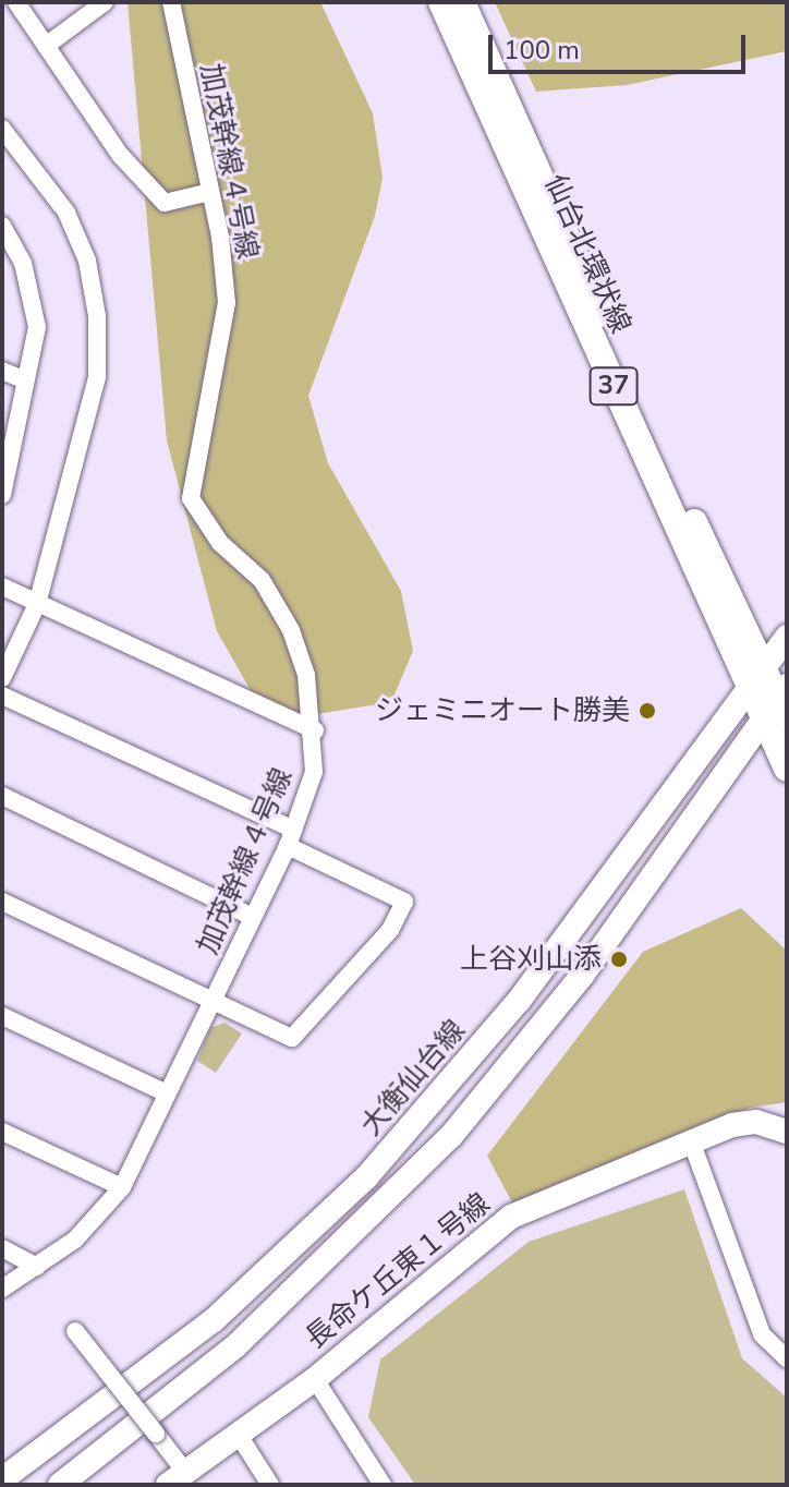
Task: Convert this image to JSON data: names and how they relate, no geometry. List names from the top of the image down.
{
  "streets": {
    "main road": [
      "仙台北環状線",
      "37",
      "大衡仙台線",
      "長命ケ丘東１号線"
    ],
    "street": ["加茂幹線４号線"]
  },
  "crossings": [
    ["仙台北環状線", "大衡仙台線"]
  ],
  "places": ["ジェミニオート勝美", "上谷刈山添"],
  "scale_bar": "100 m"
}
